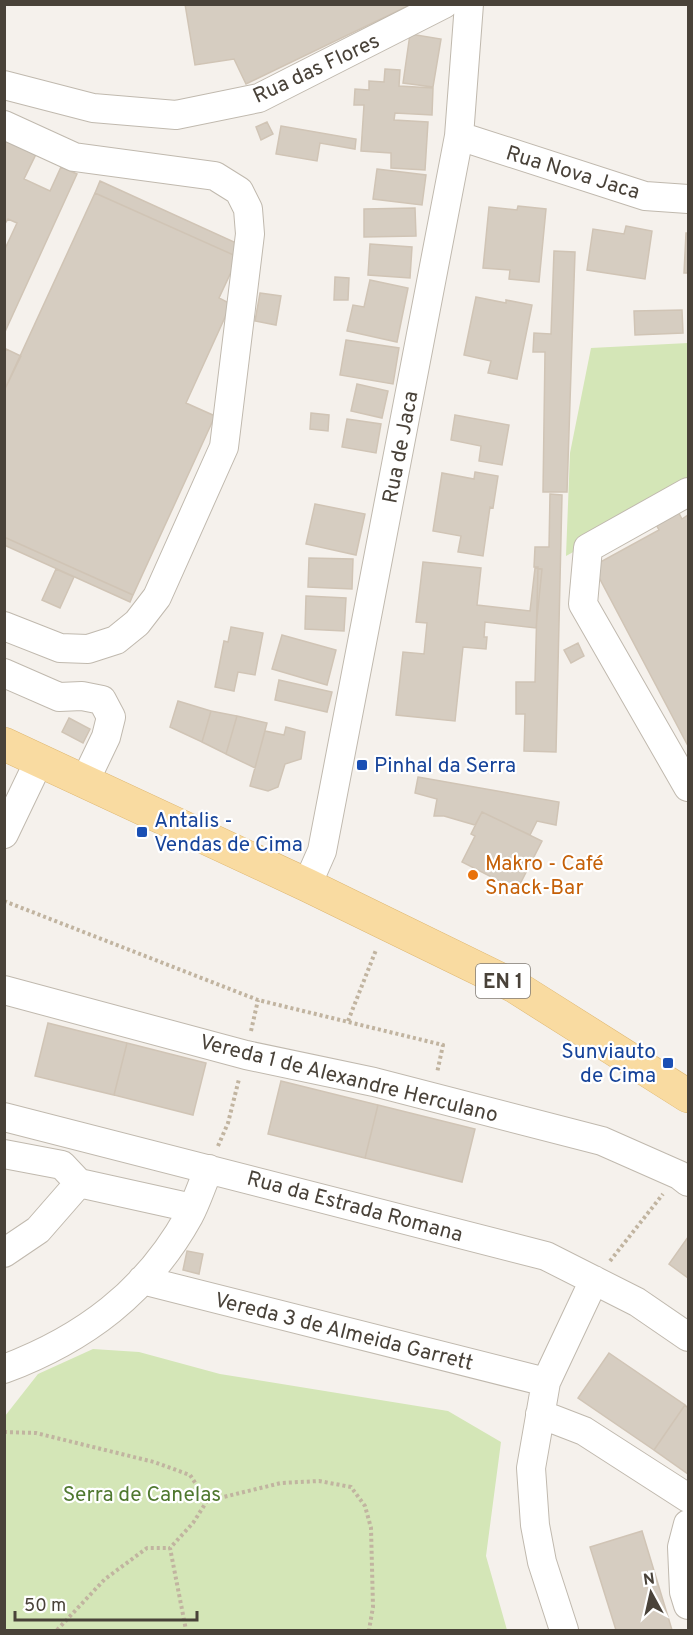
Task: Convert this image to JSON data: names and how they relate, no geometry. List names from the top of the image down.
{
  "streets": {
    "main road": ["EN 1"],
    "street": [
      "Rua das Flores",
      "Rua Nova Jaca",
      "Rua de Jaca",
      "Vereda 1 de Alexandre Herculano",
      "Rua da Estrada Romana",
      "Vereda 3 de Almeida Garrett"
    ]
  },
  "crossings": [
    ["Rua Nova Jaca", "Rua de Jaca"],
    ["Rua de Jaca", "EN 1"]
  ],
  "parks": ["Serra de Canelas"],
  "places": {
    "transit": ["Pinhal da Serra", "Antalis - Vendas de Cima", "Sunviauto de Cima"],
    "other": ["Makro - Café Snack-Bar"]
  },
  "scale_bar": "50 m",
  "north": "top"
}
